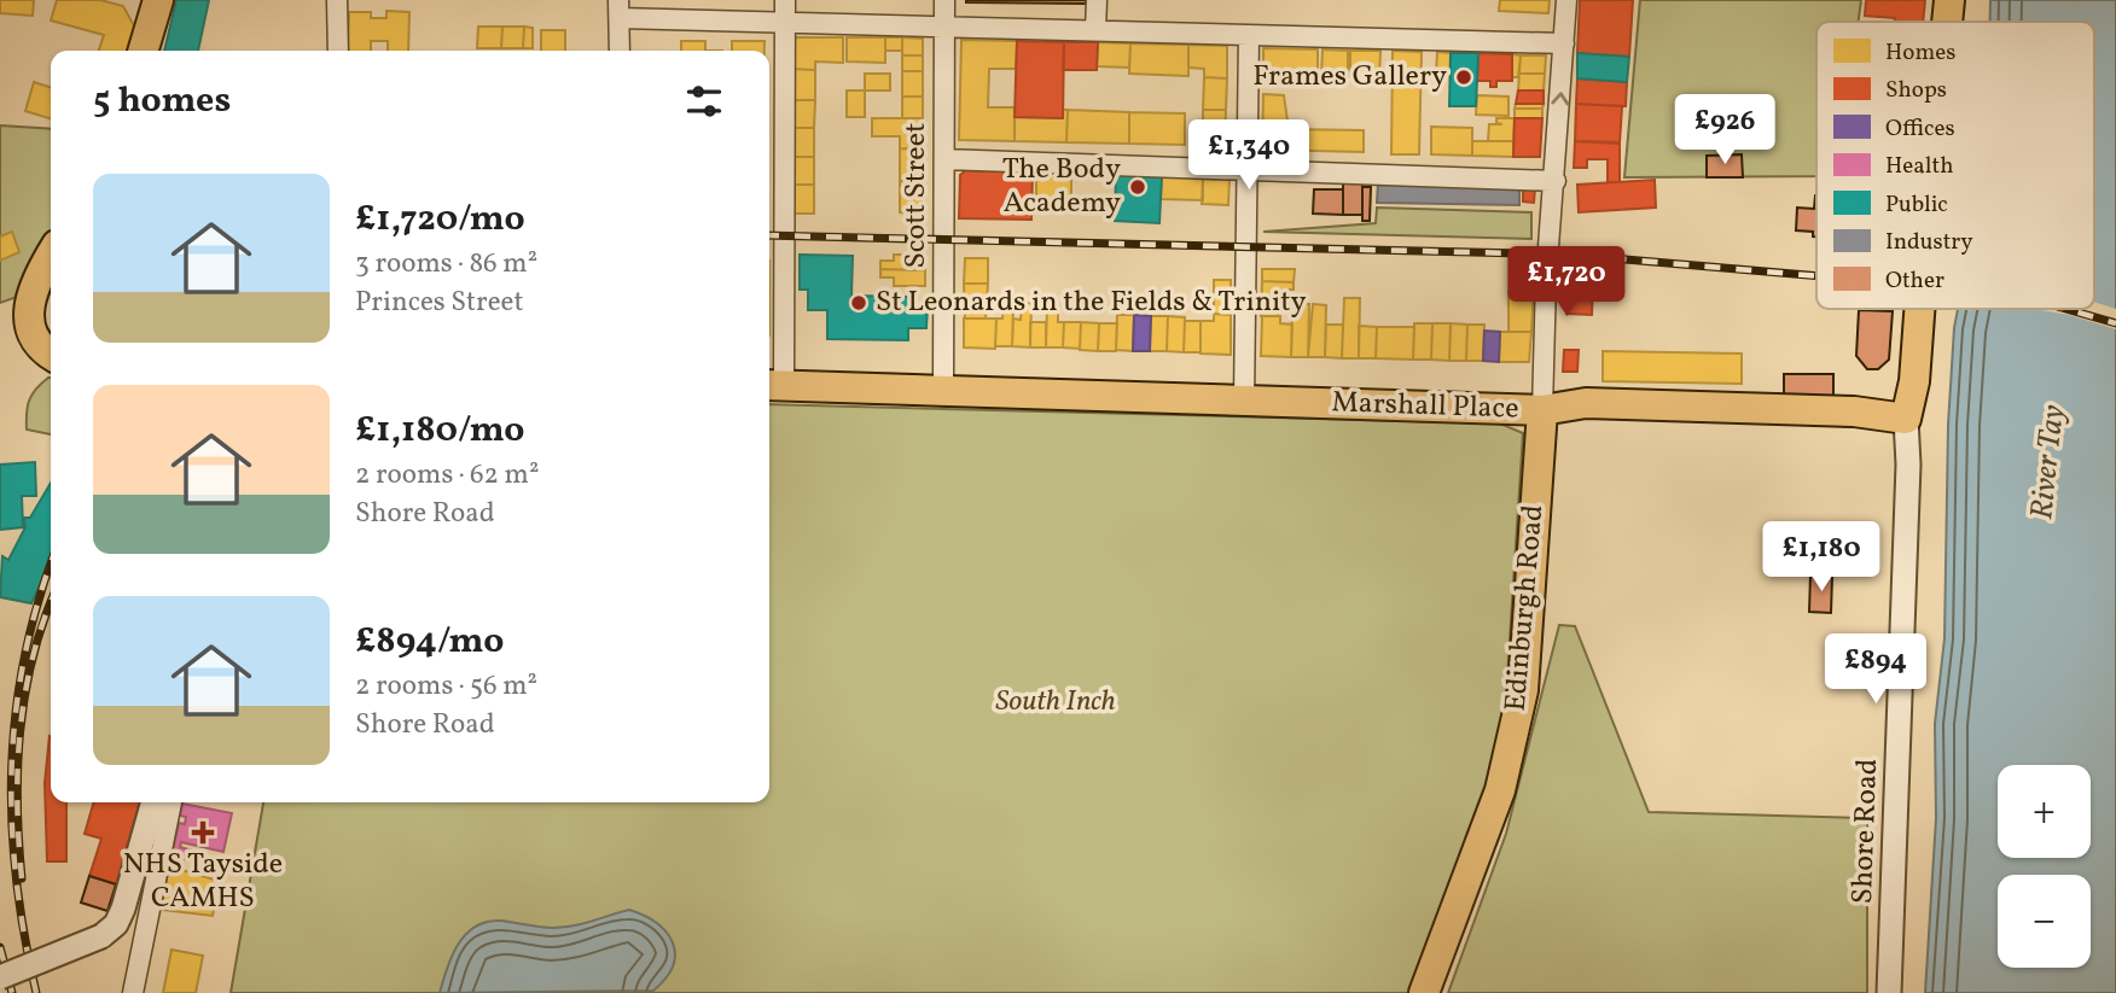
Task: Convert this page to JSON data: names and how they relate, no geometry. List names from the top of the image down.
{
  "streets": {
    "main road": ["Marshall Place", "Edinburgh Road"],
    "street": ["Scott Street", "Shore Road"]
  },
  "crossings": [
    ["Scott Street", "Marshall Place"],
    ["Marshall Place", "Edinburgh Road"],
    ["Marshall Place", "Shore Road"]
  ],
  "water": ["River Tay"],
  "parks": ["South Inch"],
  "places": {
    "other": ["Frames Gallery", "The Body Academy", "St Leonards in the Fields & Trinity"],
    "health": ["NHS Tayside CAMHS"]
  },
  "legend": [
    "Homes",
    "Shops",
    "Offices",
    "Health",
    "Public",
    "Industry",
    "Other"
  ],
  "page": {
    "heading": "5 homes",
    "price": [
      "£926",
      "£1,340",
      "£1,720",
      "£1,180",
      "£894"
    ],
    "list": [
      {
        "name": "£1,720/mo",
        "note": "3 rooms · 86 m² · Princes Street"
      },
      {
        "name": "£1,180/mo",
        "note": "2 rooms · 62 m² · Shore Road"
      },
      {
        "name": "£894/mo",
        "note": "2 rooms · 56 m² · Shore Road"
      }
    ],
    "map_buttons": ["+", "−"]
  }
}
